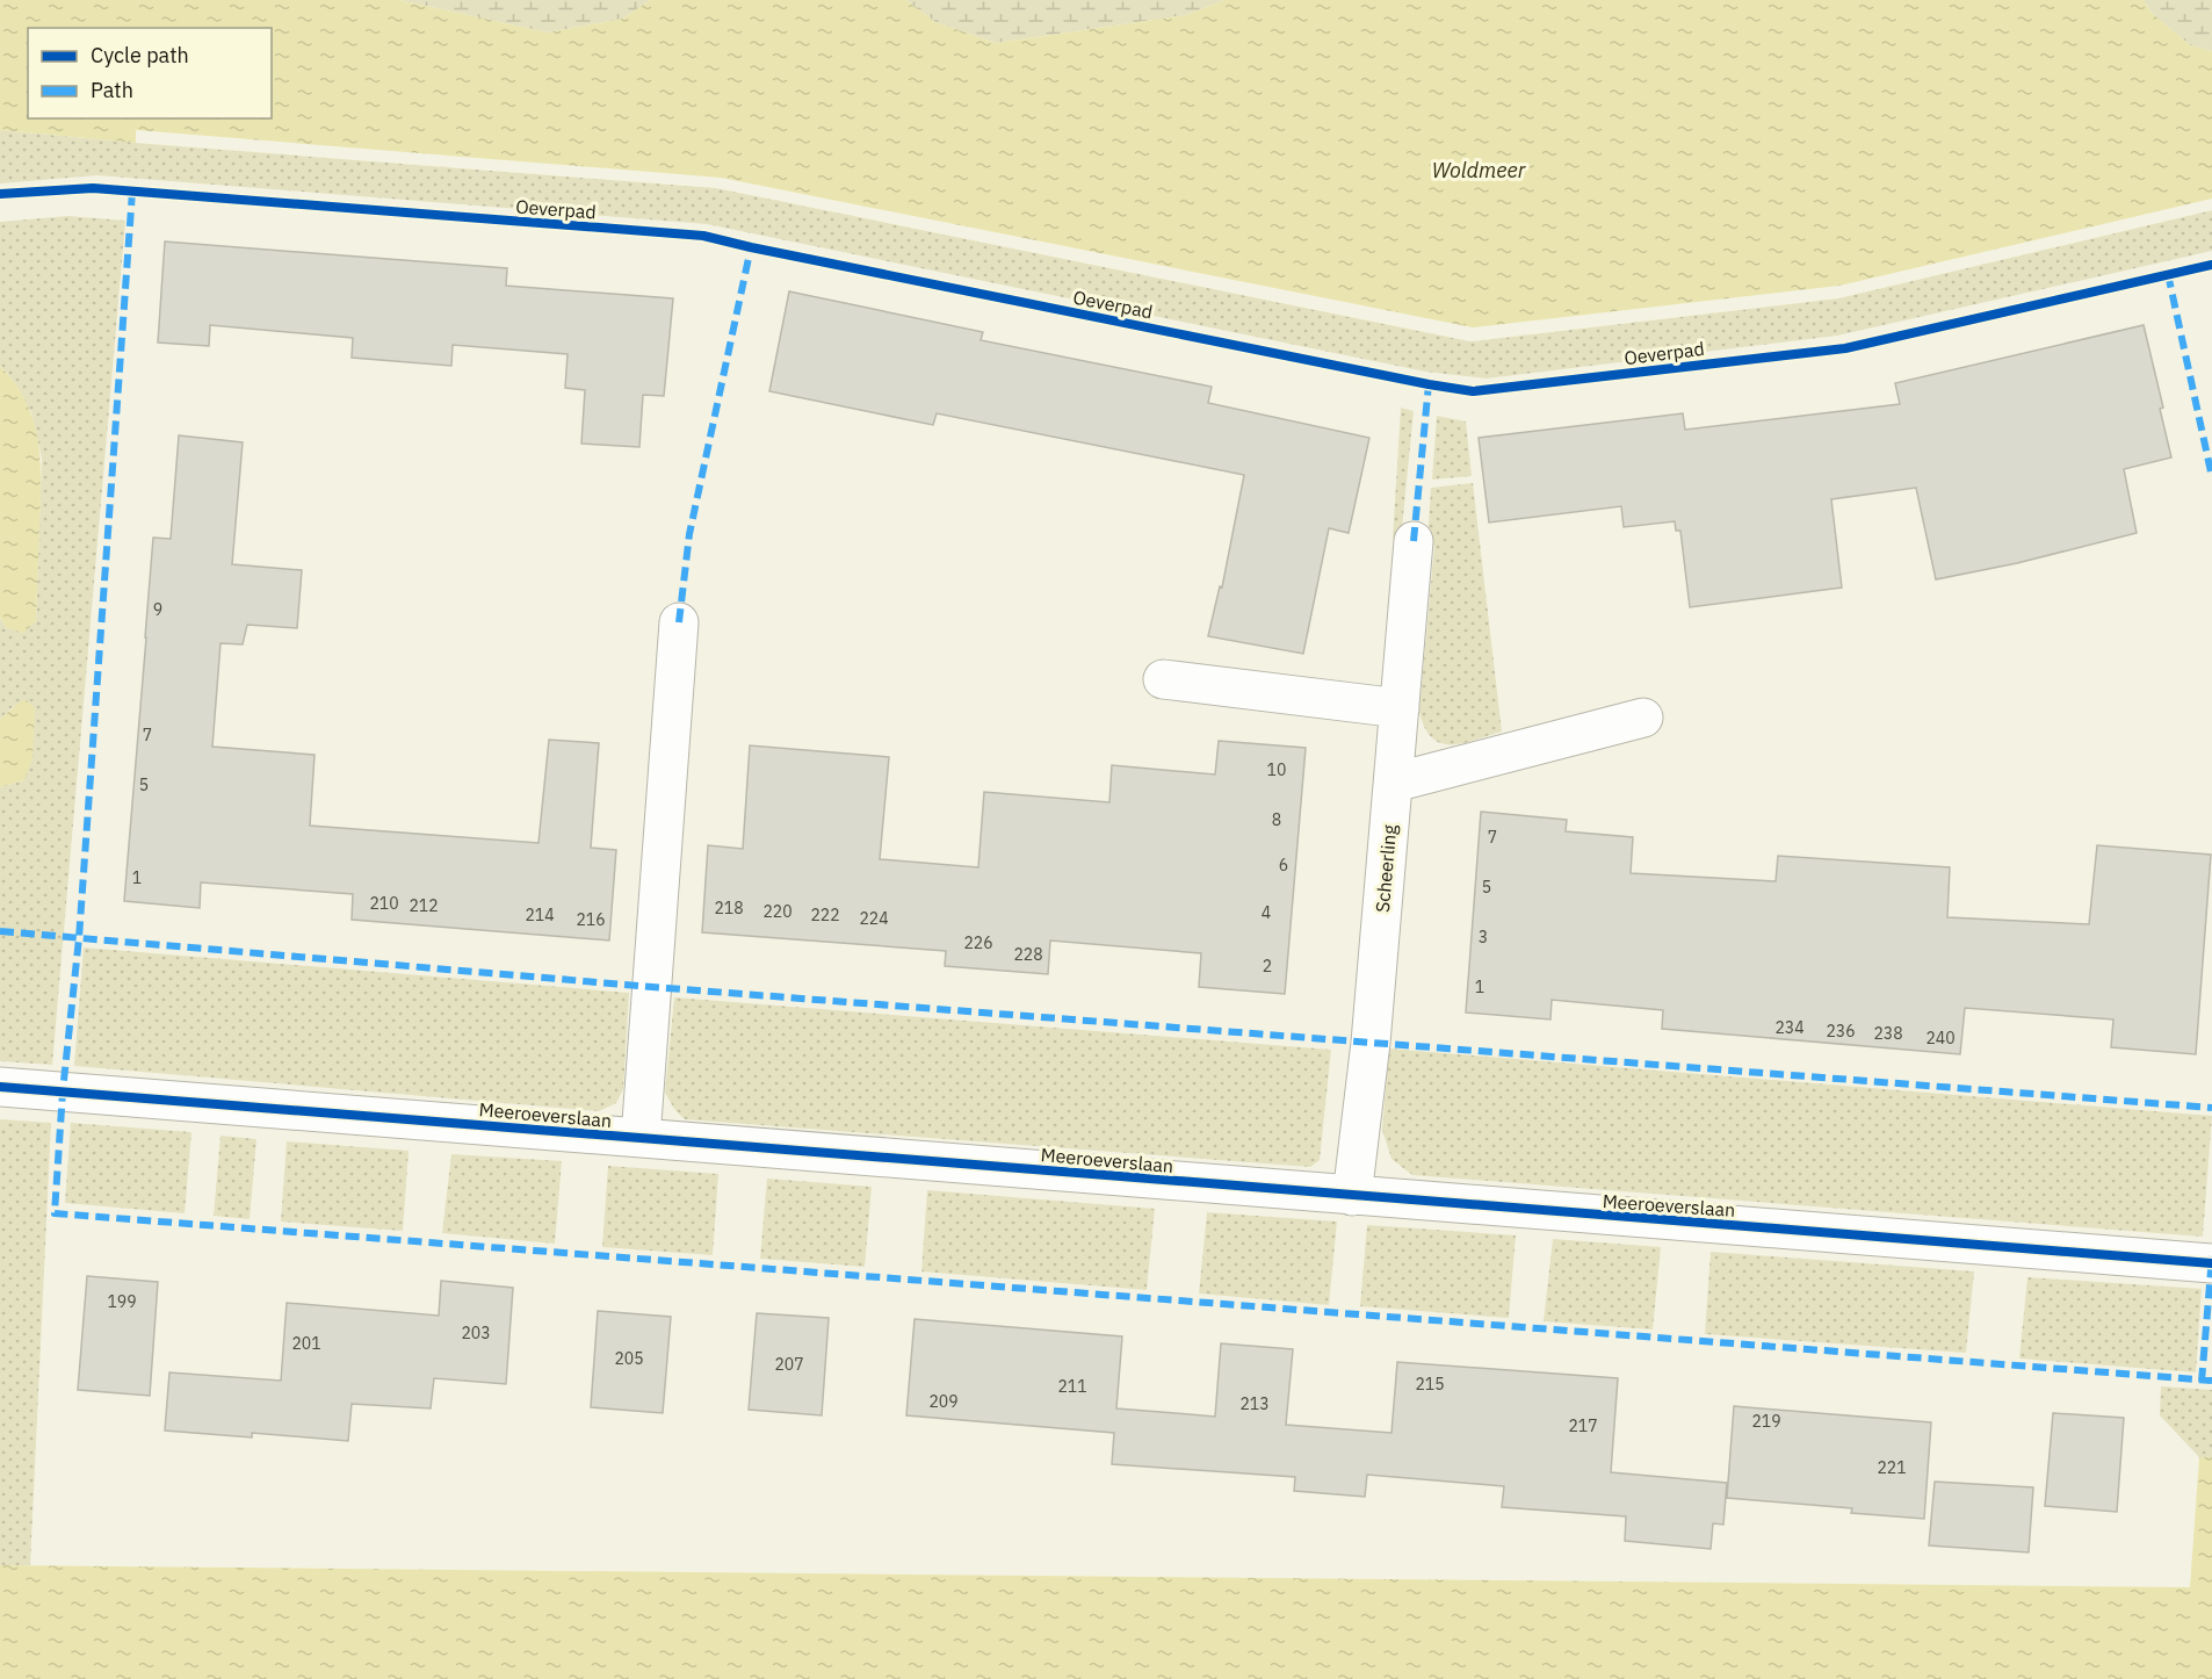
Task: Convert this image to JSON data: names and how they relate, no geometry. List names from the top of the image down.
{
  "streets": {
    "street": ["Scheerling", "Meeroeverslaan"],
    "cycle path": ["Oeverpad"]
  },
  "crossings": [
    ["Scheerling", "Meeroeverslaan"]
  ],
  "water": ["Woldmeer"],
  "house_numbers": [
    "9",
    "7",
    "10",
    "5",
    "8",
    "7",
    "6",
    "1",
    "5",
    "210",
    "212",
    "218",
    "220",
    "4",
    "214",
    "222",
    "224",
    "216",
    "3",
    "226",
    "228",
    "2",
    "1",
    "234",
    "236",
    "238",
    "240",
    "199",
    "203",
    "201",
    "205",
    "207",
    "215",
    "211",
    "209",
    "213",
    "219",
    "217",
    "221"
  ],
  "legend": ["Cycle path", "Path"]
}
